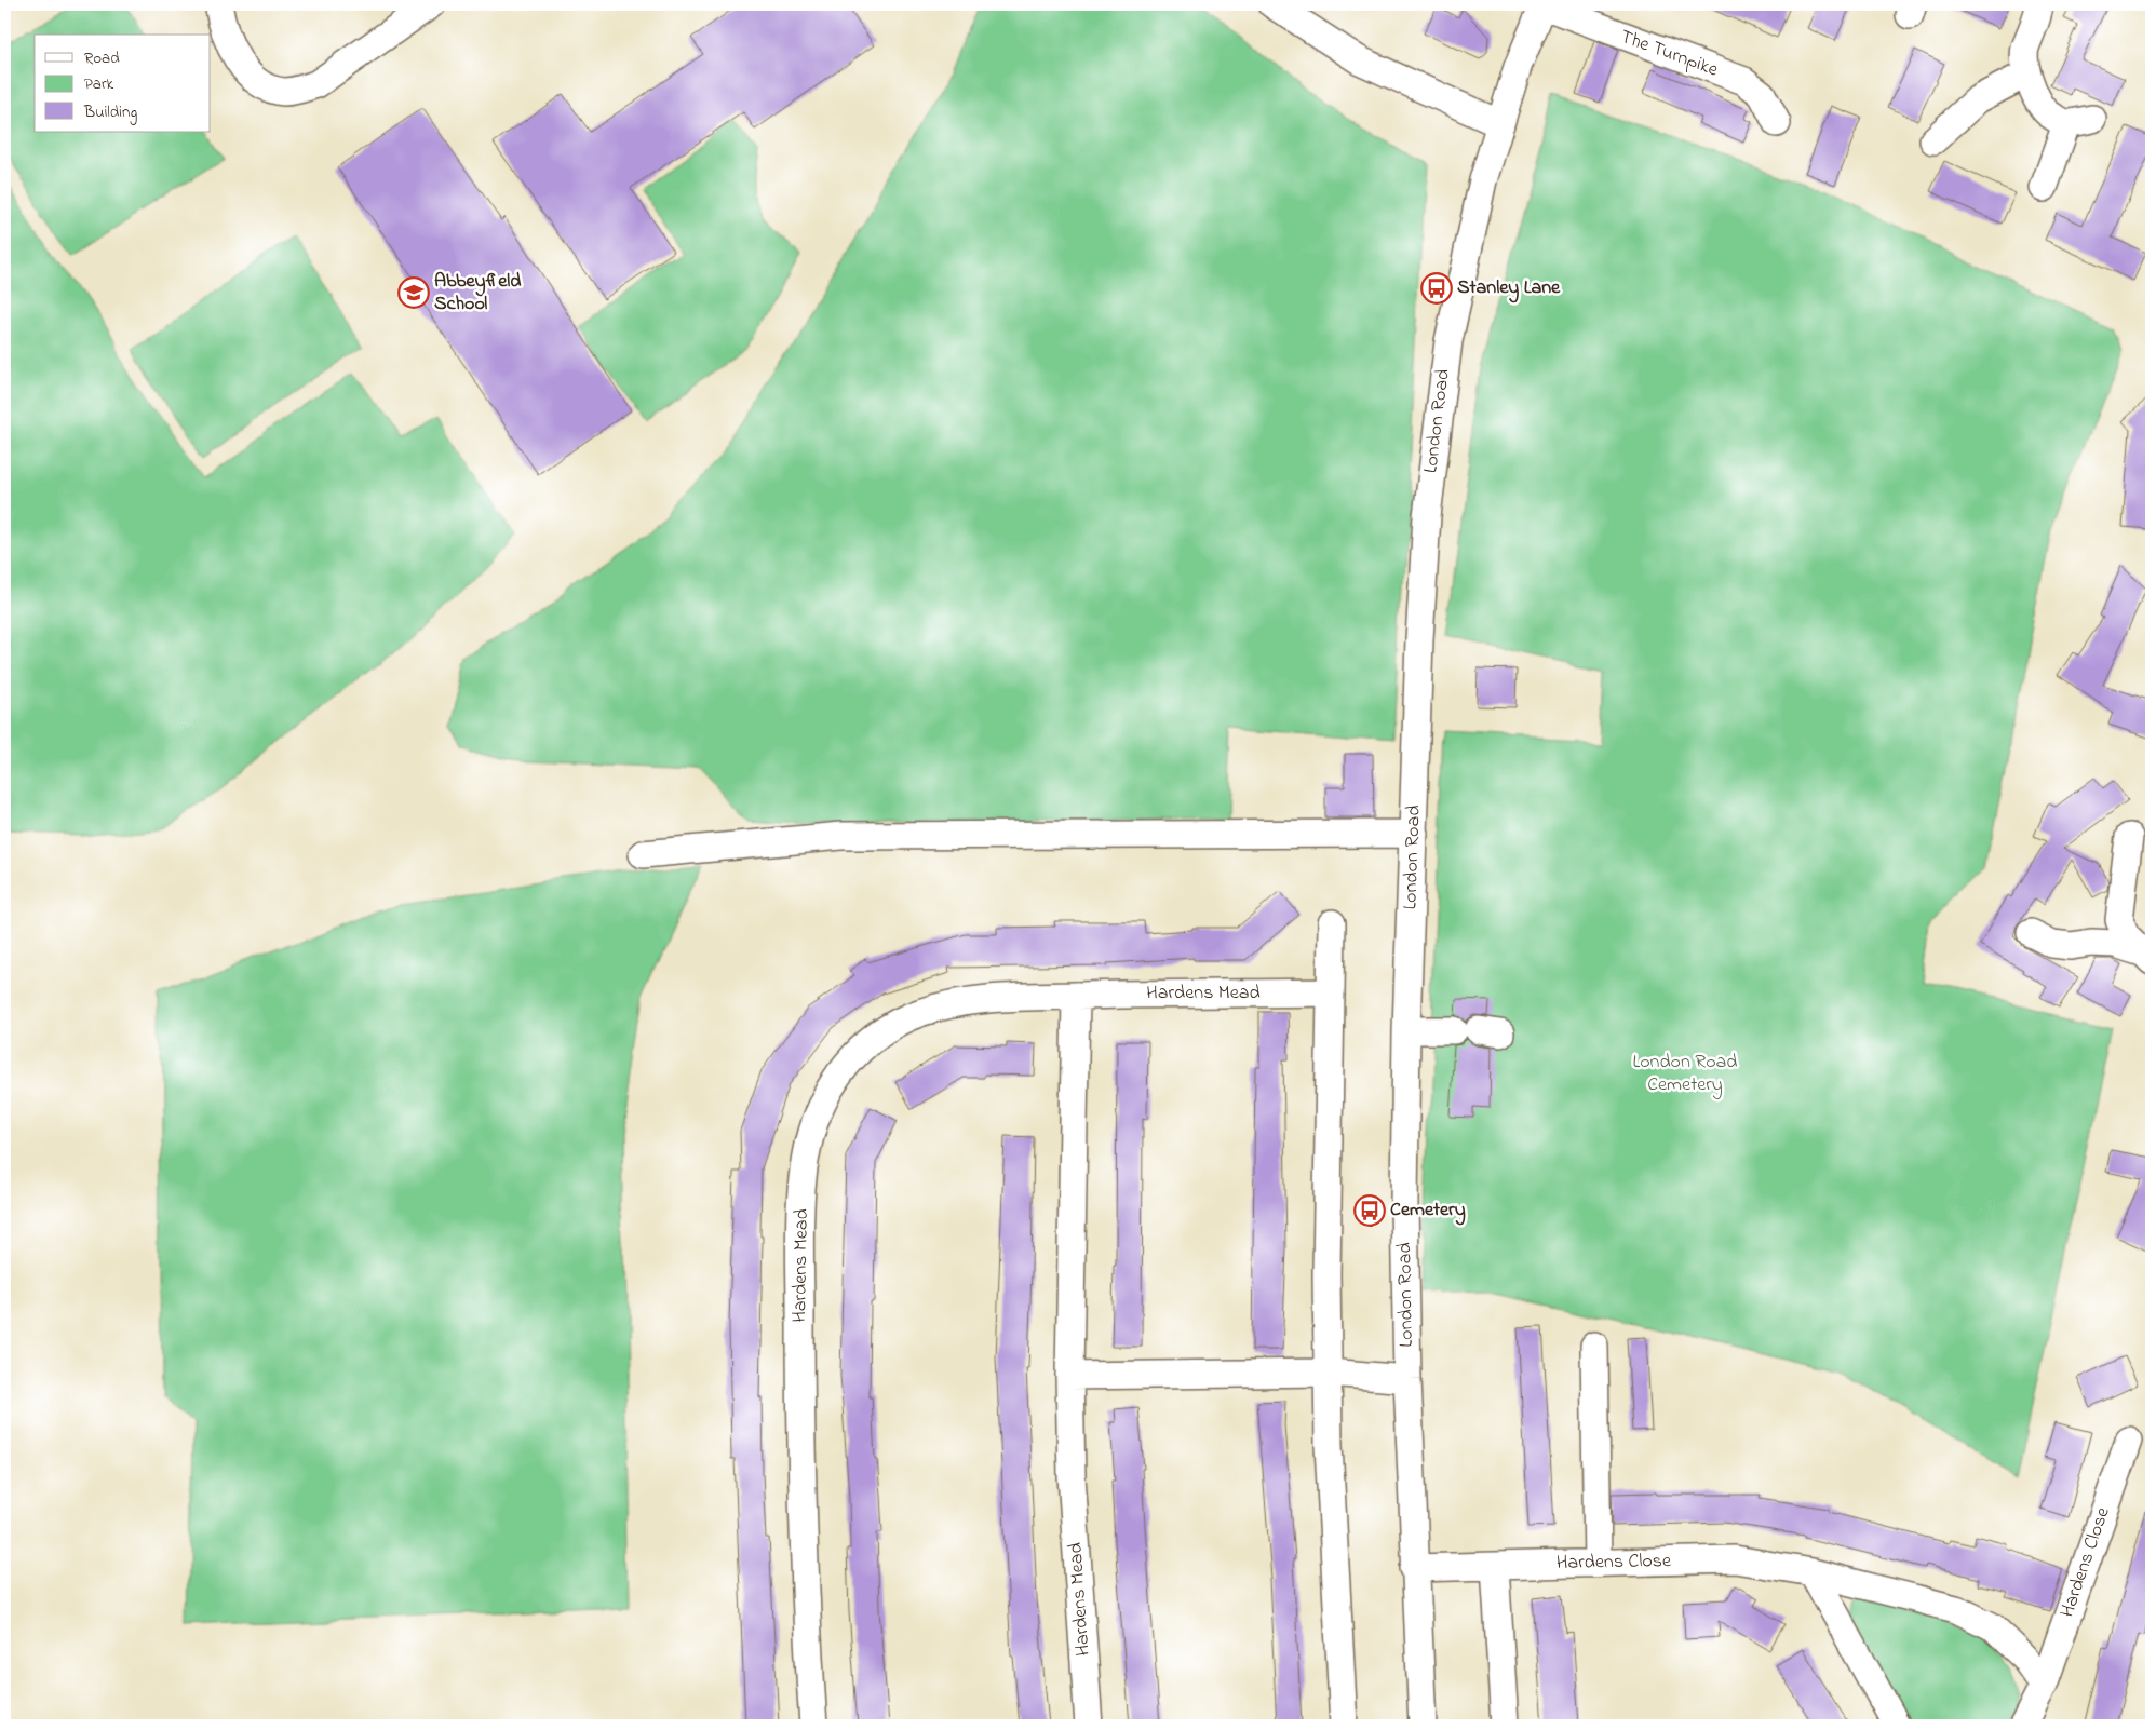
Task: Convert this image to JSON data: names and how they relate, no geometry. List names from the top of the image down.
{
  "streets": {
    "street": [
      "The Turnpike",
      "London Road",
      "Hardens Mead",
      "Hardens Close"
    ]
  },
  "crossings": [
    ["The Turnpike", "London Road"],
    ["London Road", "Hardens Close"]
  ],
  "parks": ["London Road Cemetery"],
  "places": {
    "bus stop": ["Stanley Lane", "Cemetery"],
    "school or university": ["Abbeyfield School"]
  },
  "legend": ["Road", "Park", "Building"]
}
